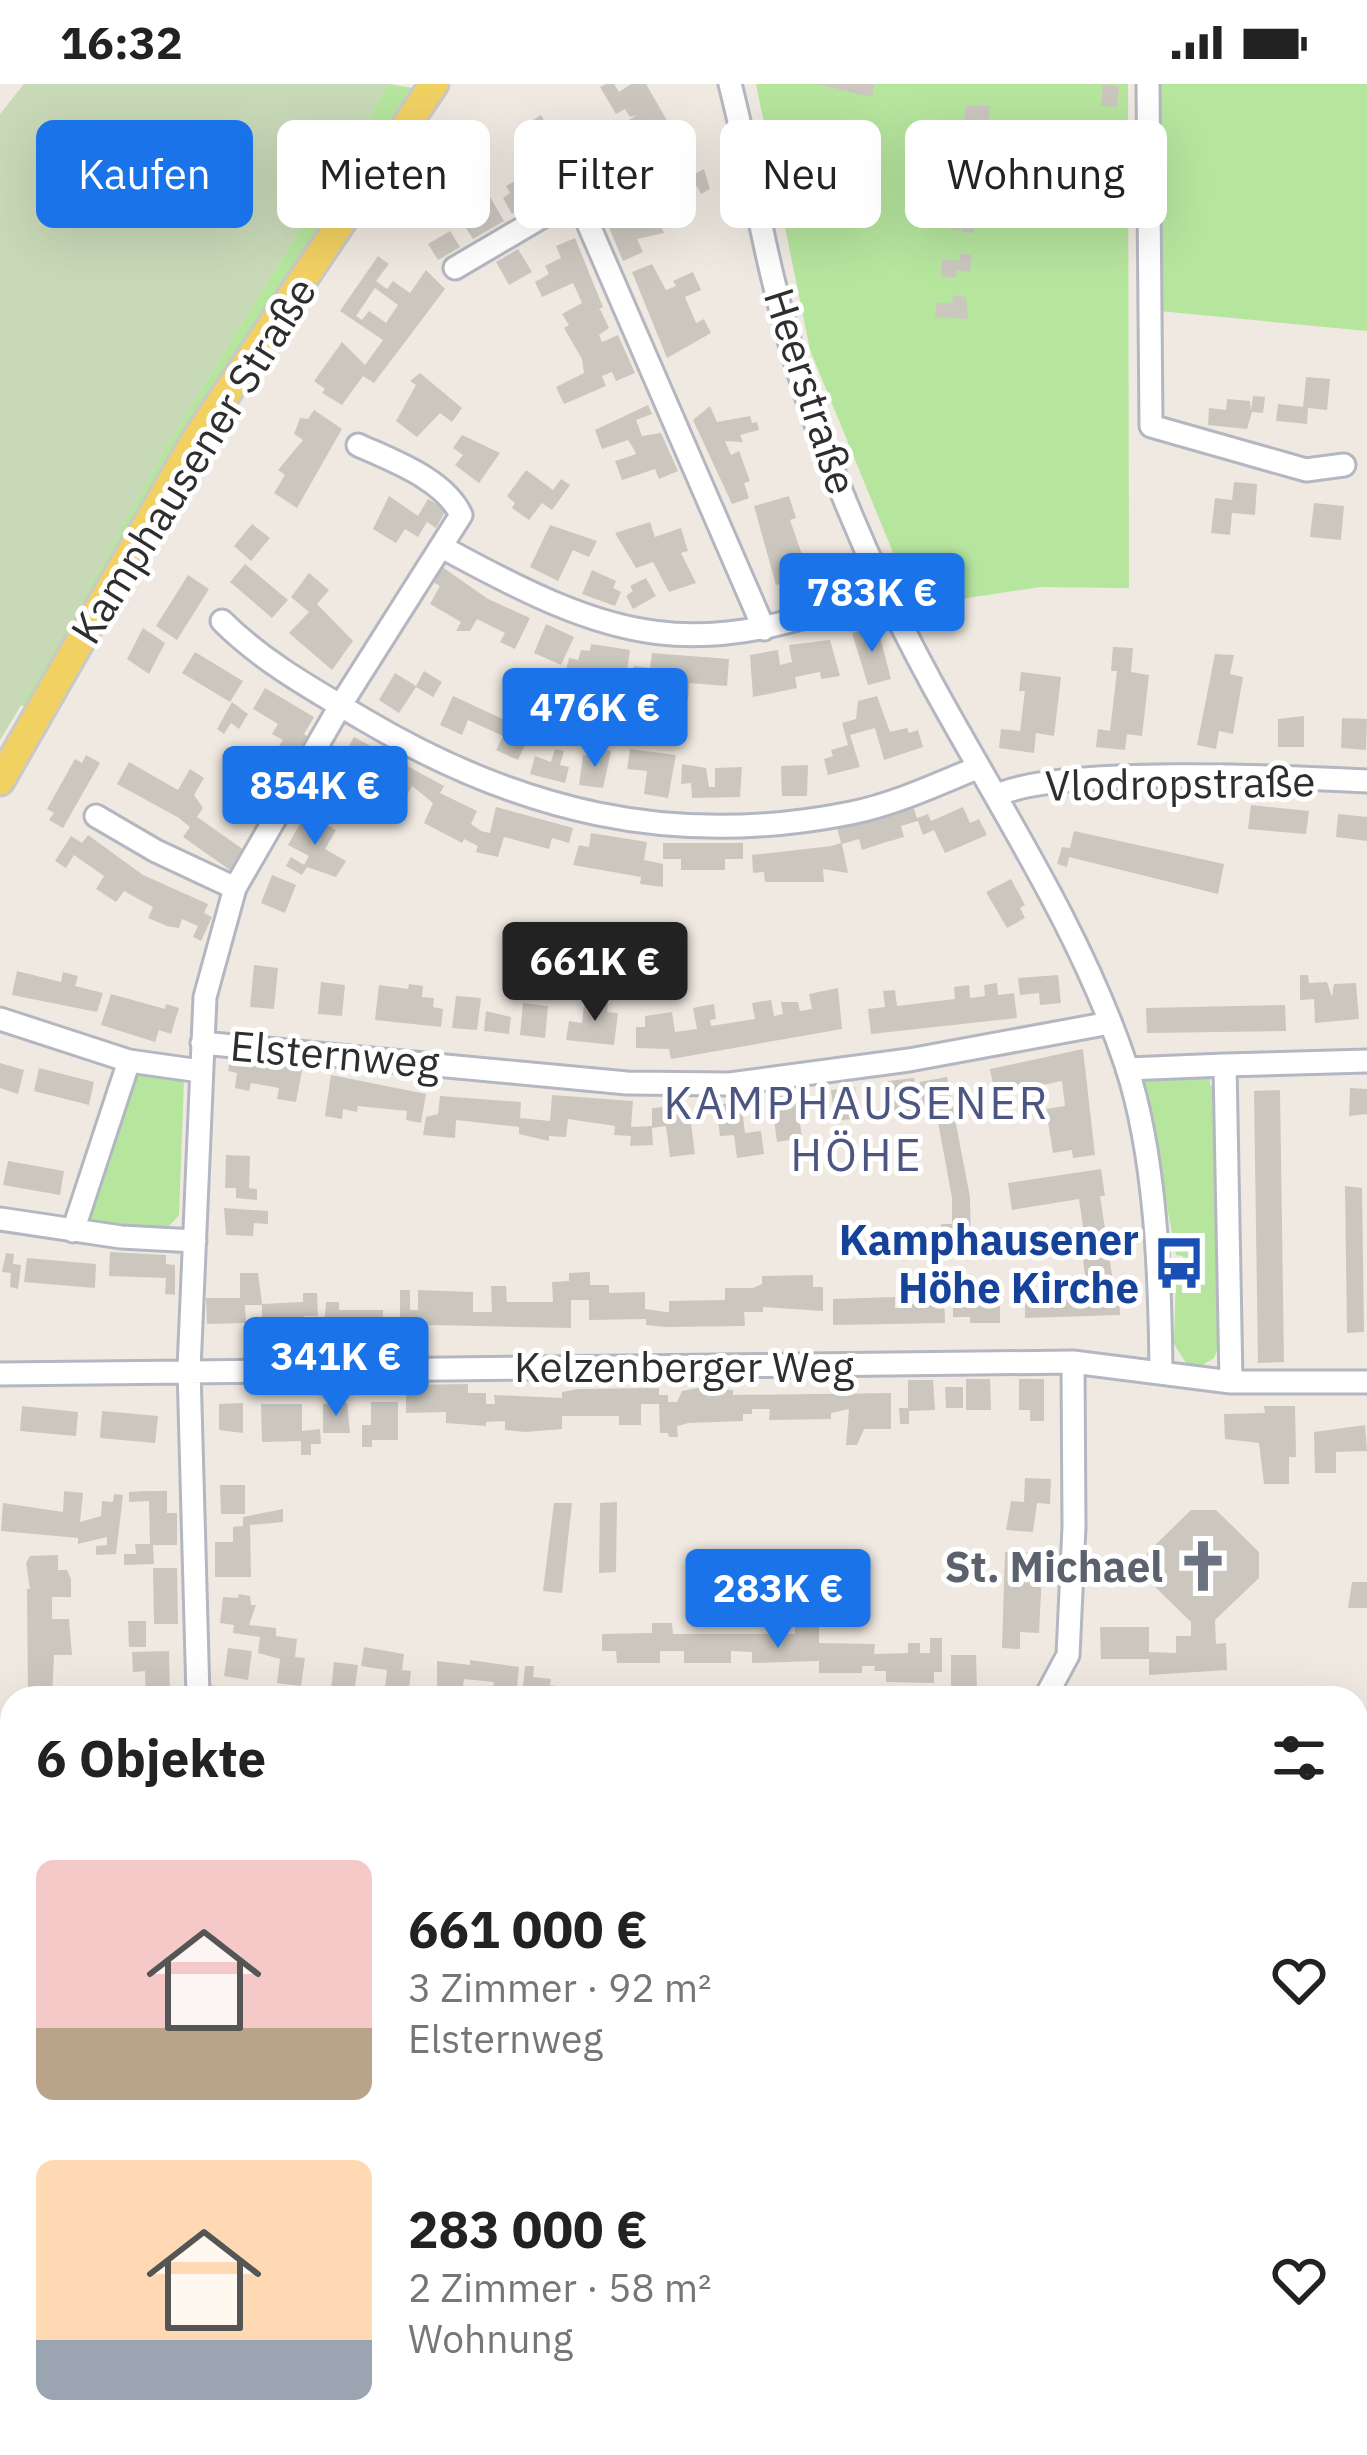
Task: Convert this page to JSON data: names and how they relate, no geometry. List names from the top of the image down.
{
  "streets": {
    "main road": ["Kamphausener Straße"],
    "street": [
      "Heerstraße",
      "Vlodropstraße",
      "Elsternweg",
      "Kelzenberger Weg"
    ]
  },
  "crossings": [
    ["Heerstraße", "Vlodropstraße"],
    ["Heerstraße", "Elsternweg"],
    ["Heerstraße", "Kelzenberger Weg"]
  ],
  "districts": ["KAMPHAUSENER HÖHE"],
  "places": {
    "bus stop": ["Kamphausener Höhe Kirche"],
    "church": ["St. Michael"]
  },
  "page": {
    "status": "16:32",
    "chip": [
      "Kaufen",
      "Mieten",
      "Filter",
      "Neu",
      "Wohnung"
    ],
    "price": [
      "783K €",
      "476K €",
      "854K €",
      "661K €",
      "341K €",
      "283K €"
    ],
    "heading": "6 Objekte",
    "list": [
      {
        "name": "661 000 €",
        "note": "3 Zimmer · 92 m² · Elsternweg"
      },
      {
        "name": "283 000 €",
        "note": "2 Zimmer · 58 m² · Wohnung"
      }
    ]
  }
}
